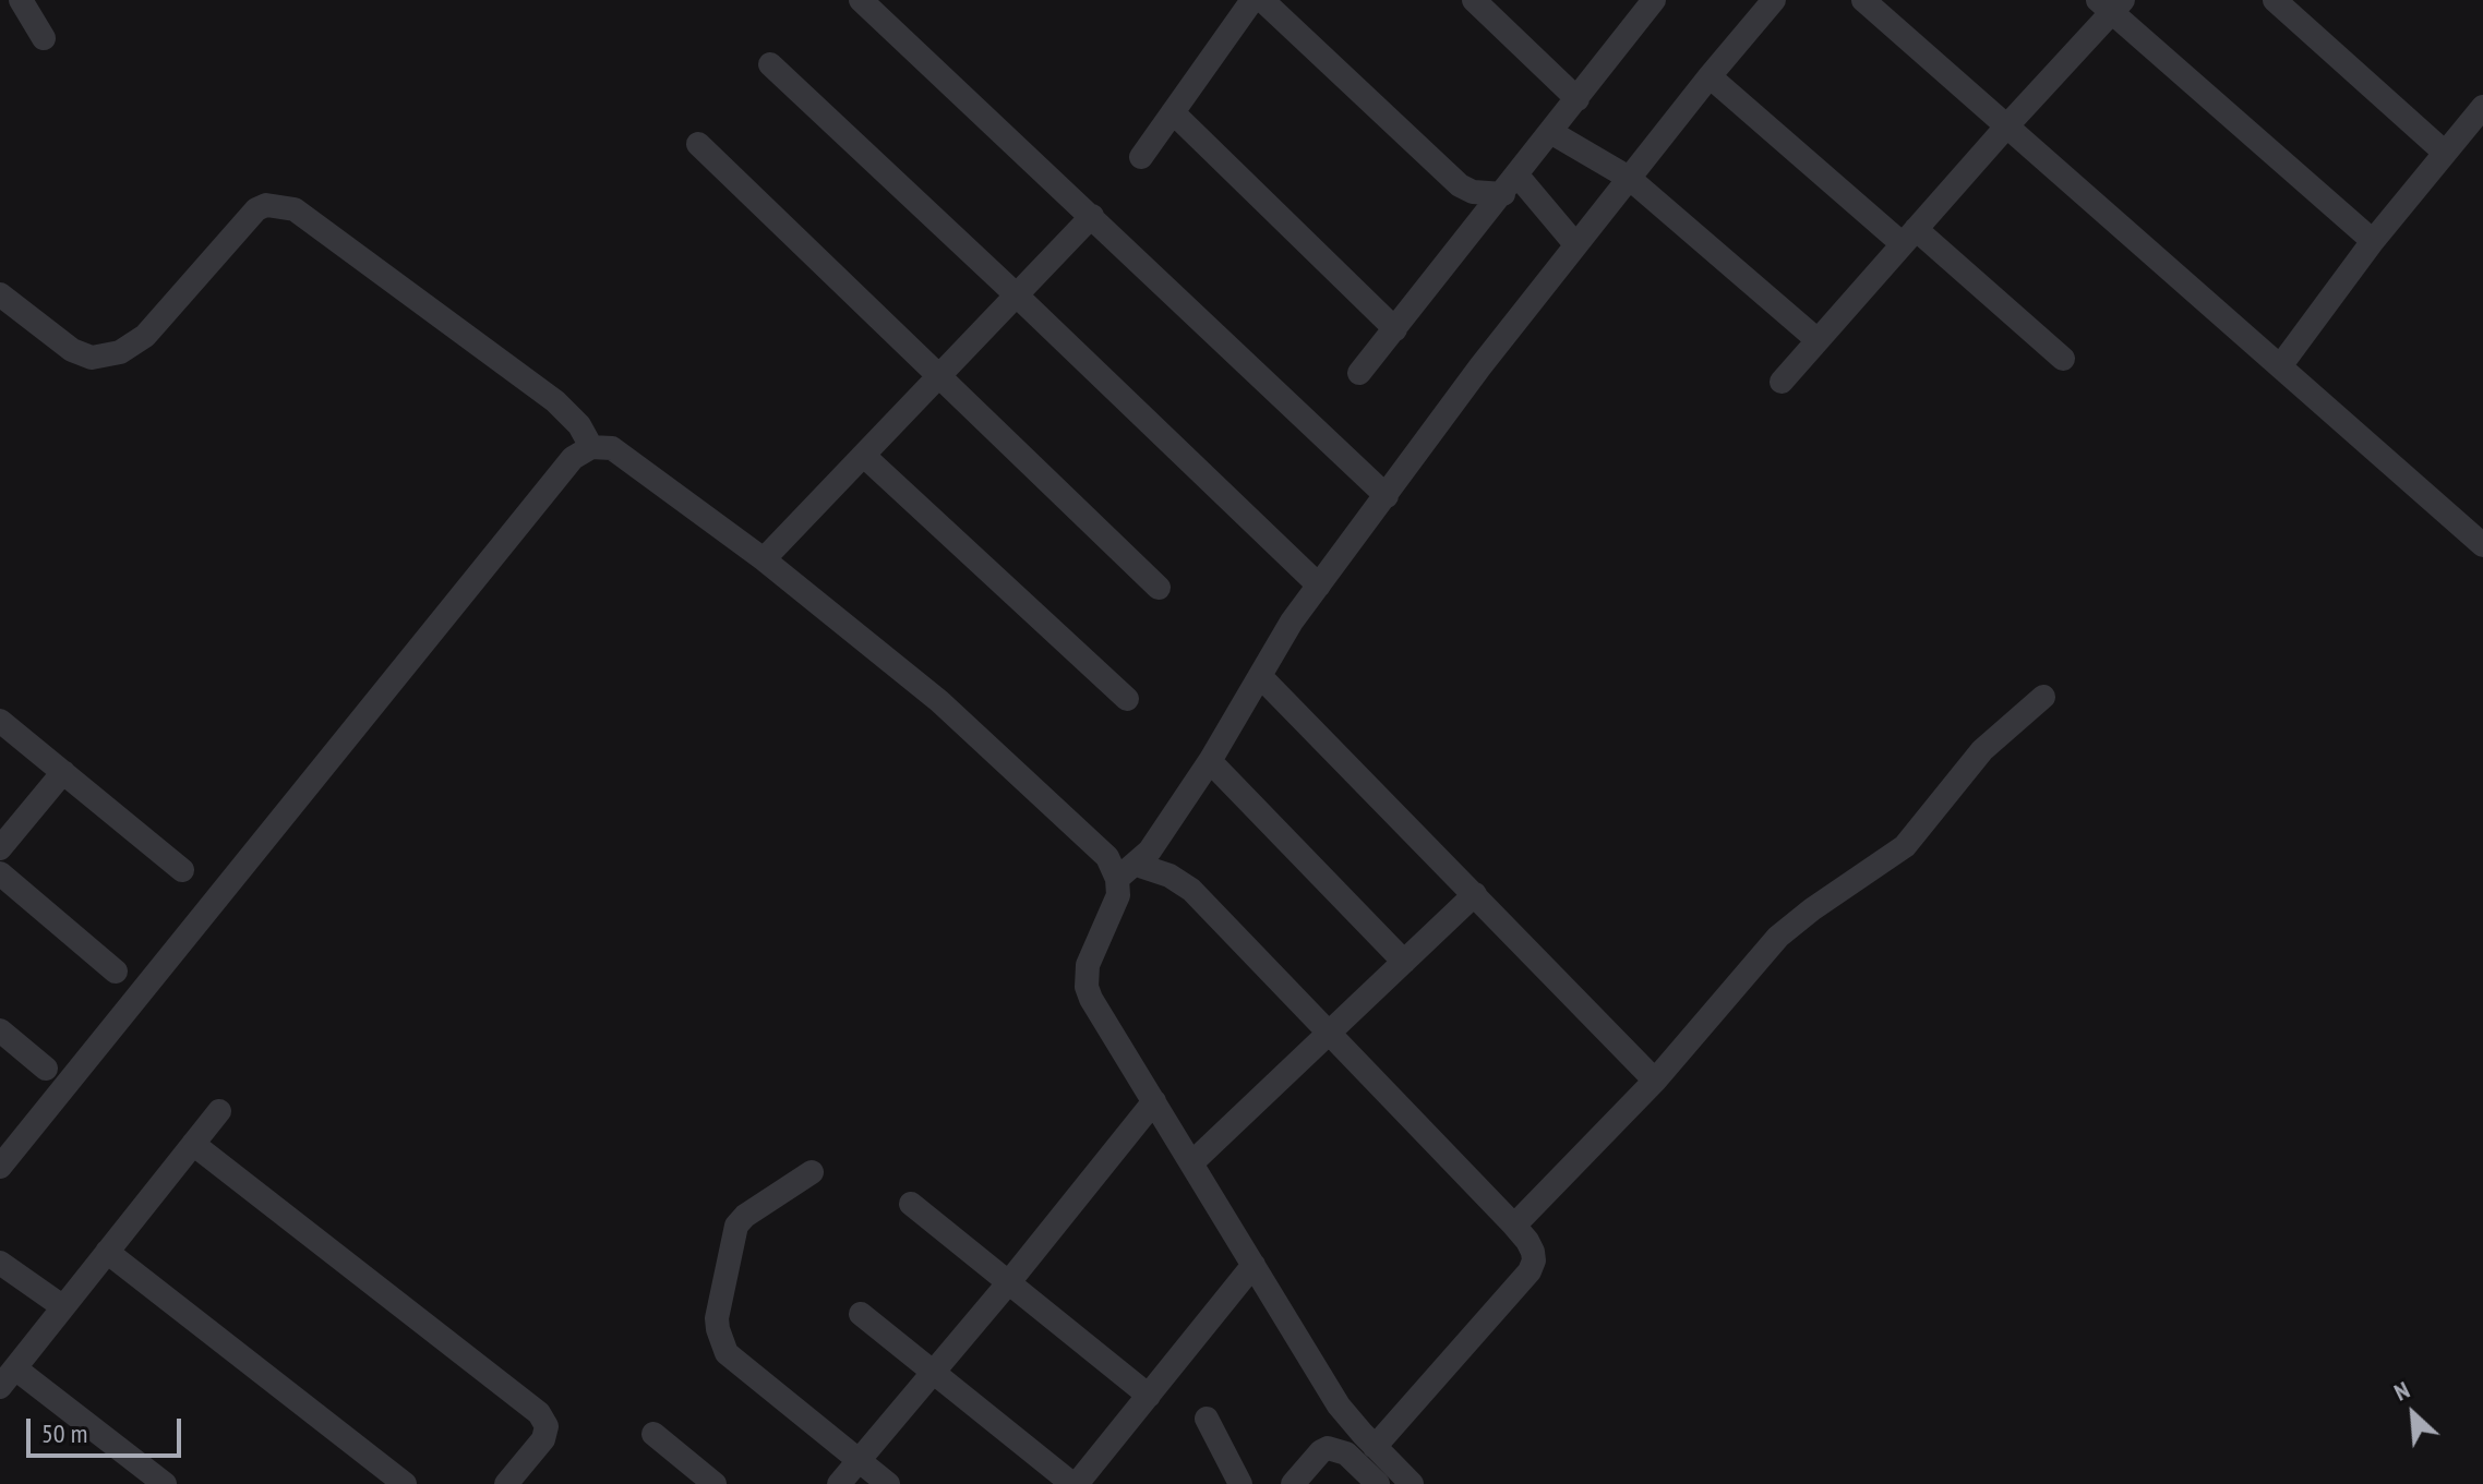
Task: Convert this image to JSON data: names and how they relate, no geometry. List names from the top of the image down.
{
  "scale_bar": "50 m",
  "north": "top left"
}
